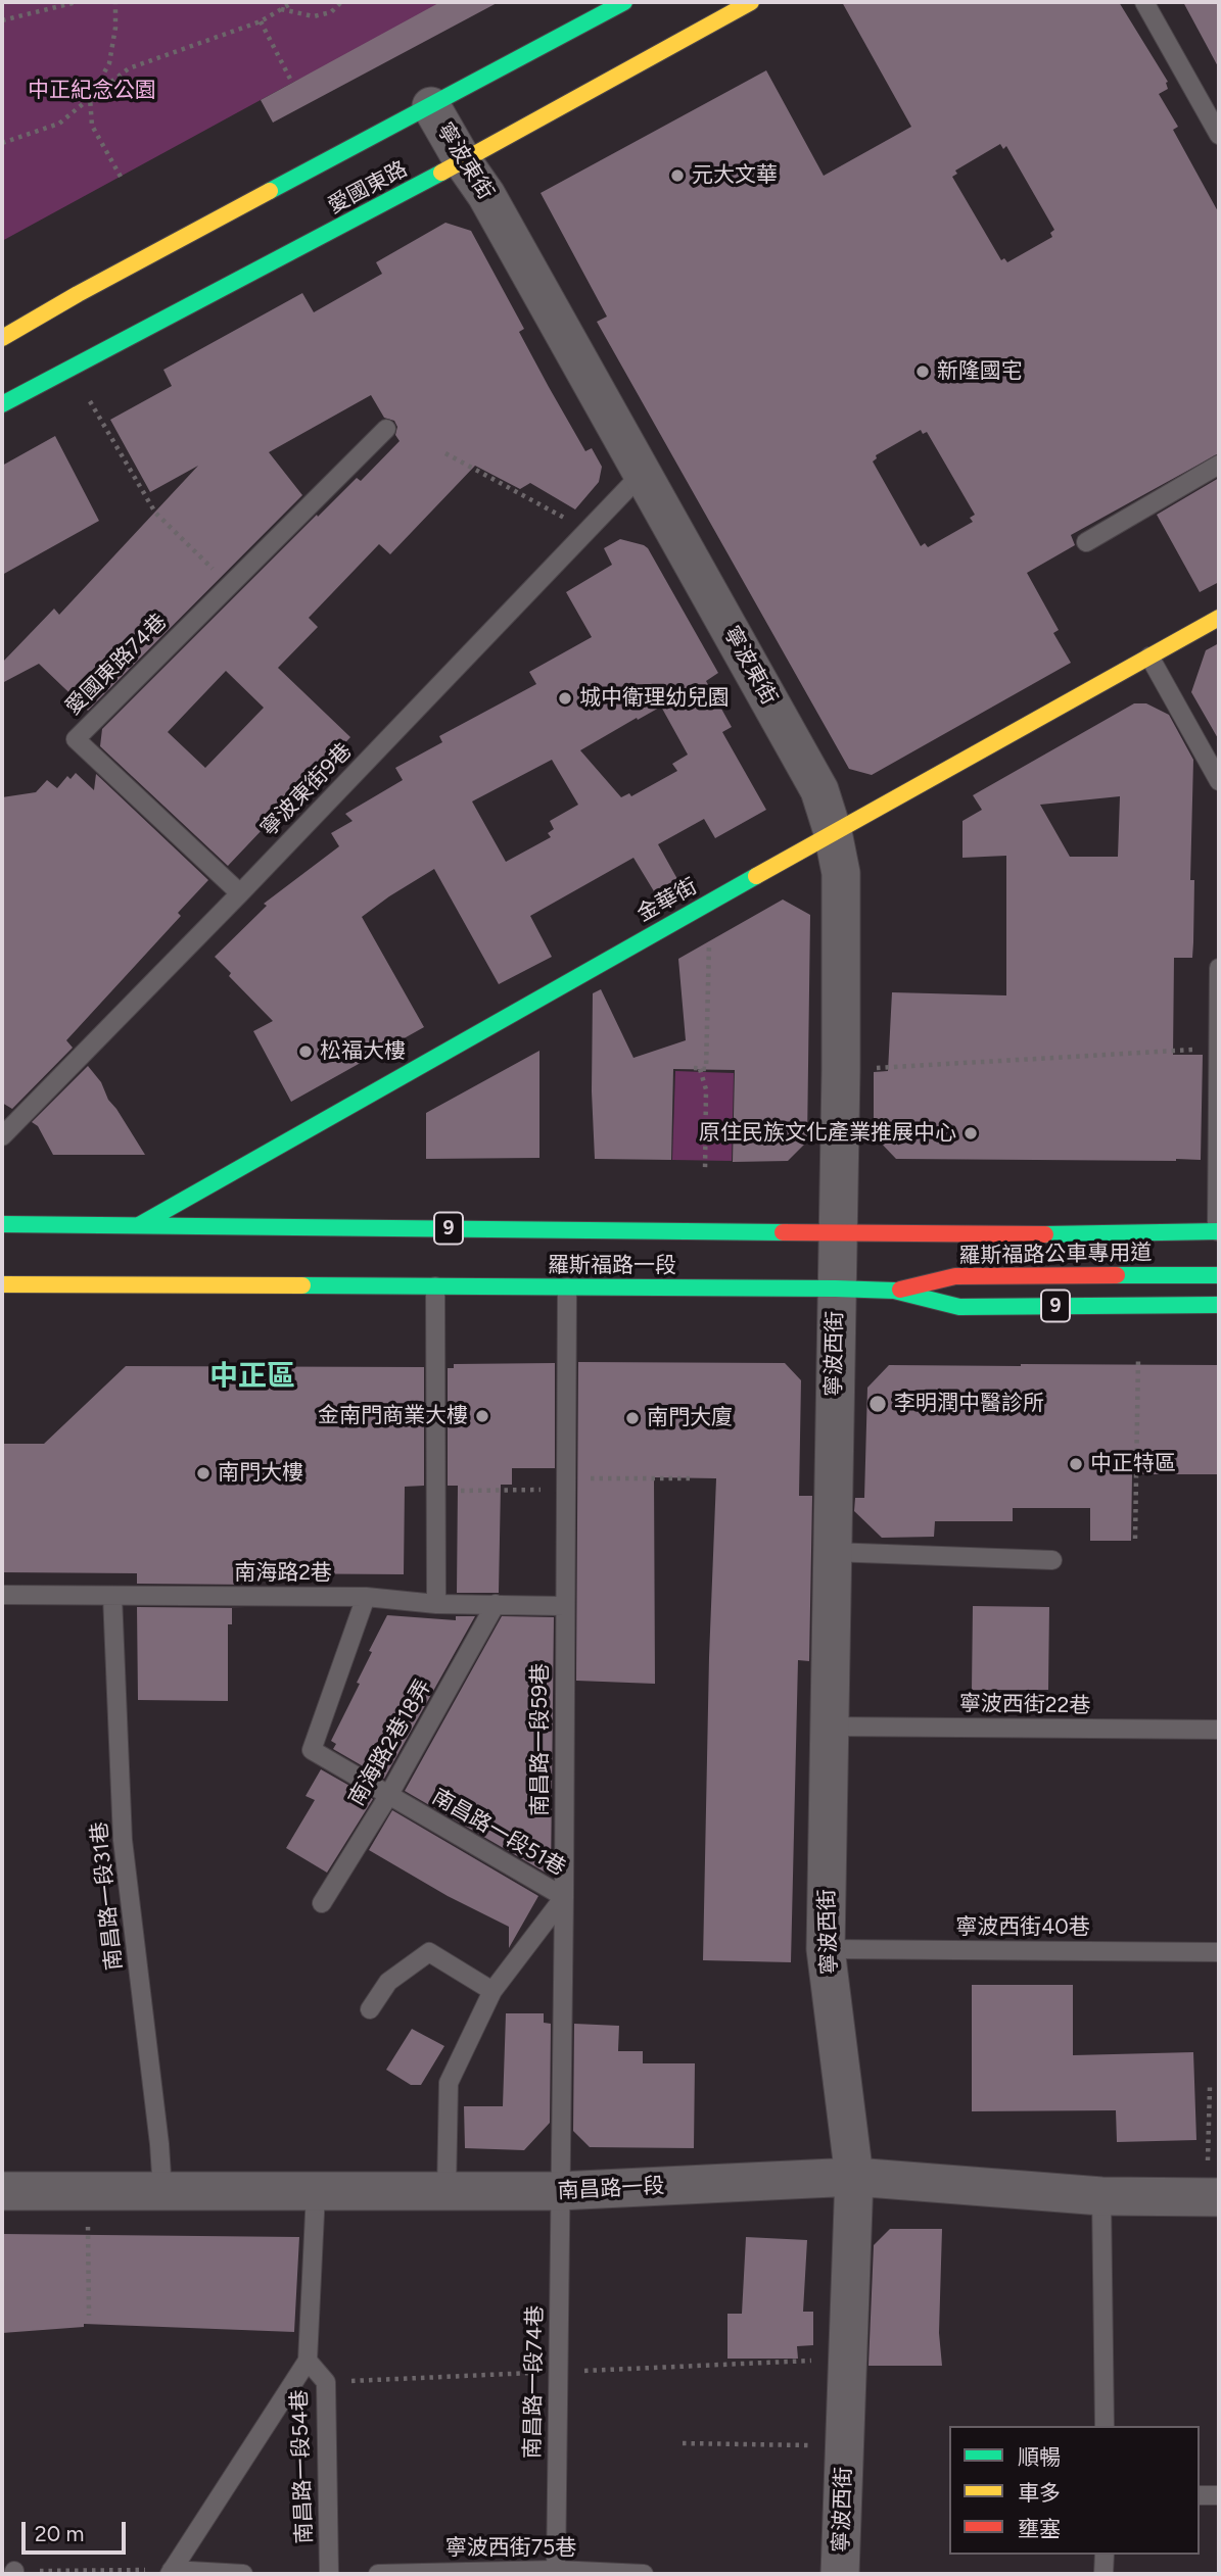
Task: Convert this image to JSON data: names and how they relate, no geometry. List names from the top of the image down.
{
  "streets": {
    "street": [
      "寧波東街",
      "愛國東路",
      "金華街",
      "9",
      "羅斯福路公車專用道",
      "羅斯福路一段",
      "寧波西街",
      "南昌路一段"
    ],
    "lane": [
      "愛國東路74巷",
      "寧波東街9巷",
      "南海路2巷",
      "寧波西街22巷",
      "南昌路一段59巷",
      "南海路2巷18弄",
      "南昌路一段51巷",
      "南昌路一段31巷",
      "寧波西街40巷",
      "南昌路一段74巷",
      "南昌路一段54巷",
      "寧波西街75巷"
    ]
  },
  "crossings": [
    ["寧波東街", "愛國東路"],
    ["寧波東街", "寧波東街9巷"],
    ["寧波東街", "金華街"],
    ["寧波東街", "羅斯福路一段"],
    ["寧波東街", "寧波西街"],
    ["愛國東路74巷", "寧波東街9巷"],
    ["金華街", "羅斯福路一段"],
    ["羅斯福路公車專用道", "羅斯福路一段"],
    ["羅斯福路一段", "寧波西街"],
    ["羅斯福路一段", "南昌路一段59巷"],
    ["寧波西街", "寧波西街22巷"],
    ["寧波西街", "寧波西街40巷"],
    ["寧波西街", "南昌路一段"],
    ["南海路2巷", "南昌路一段59巷"],
    ["南海路2巷", "南海路2巷18弄"],
    ["南海路2巷", "南昌路一段51巷"],
    ["南海路2巷", "南昌路一段31巷"],
    ["南昌路一段59巷", "南昌路一段51巷"],
    ["南昌路一段59巷", "南昌路一段"],
    ["南昌路一段59巷", "南昌路一段74巷"],
    ["南海路2巷18弄", "南昌路一段51巷"],
    ["南昌路一段51巷", "南昌路一段"],
    ["南昌路一段31巷", "南昌路一段"],
    ["南昌路一段", "南昌路一段74巷"],
    ["南昌路一段", "南昌路一段54巷"],
    ["南昌路一段74巷", "寧波西街75巷"]
  ],
  "districts": ["中正區"],
  "parks": ["中正紀念公園"],
  "places": [
    "元大文華",
    "新隆國宅",
    "城中衛理幼兒園",
    "松福大樓",
    "原住民族文化產業推展中心",
    "李明潤中醫診所",
    "金南門商業大樓",
    "南門大廈",
    "中正特區",
    "南門大樓"
  ],
  "legend": ["順暢", "車多", "壅塞"],
  "scale_bar": "20 m"
}
